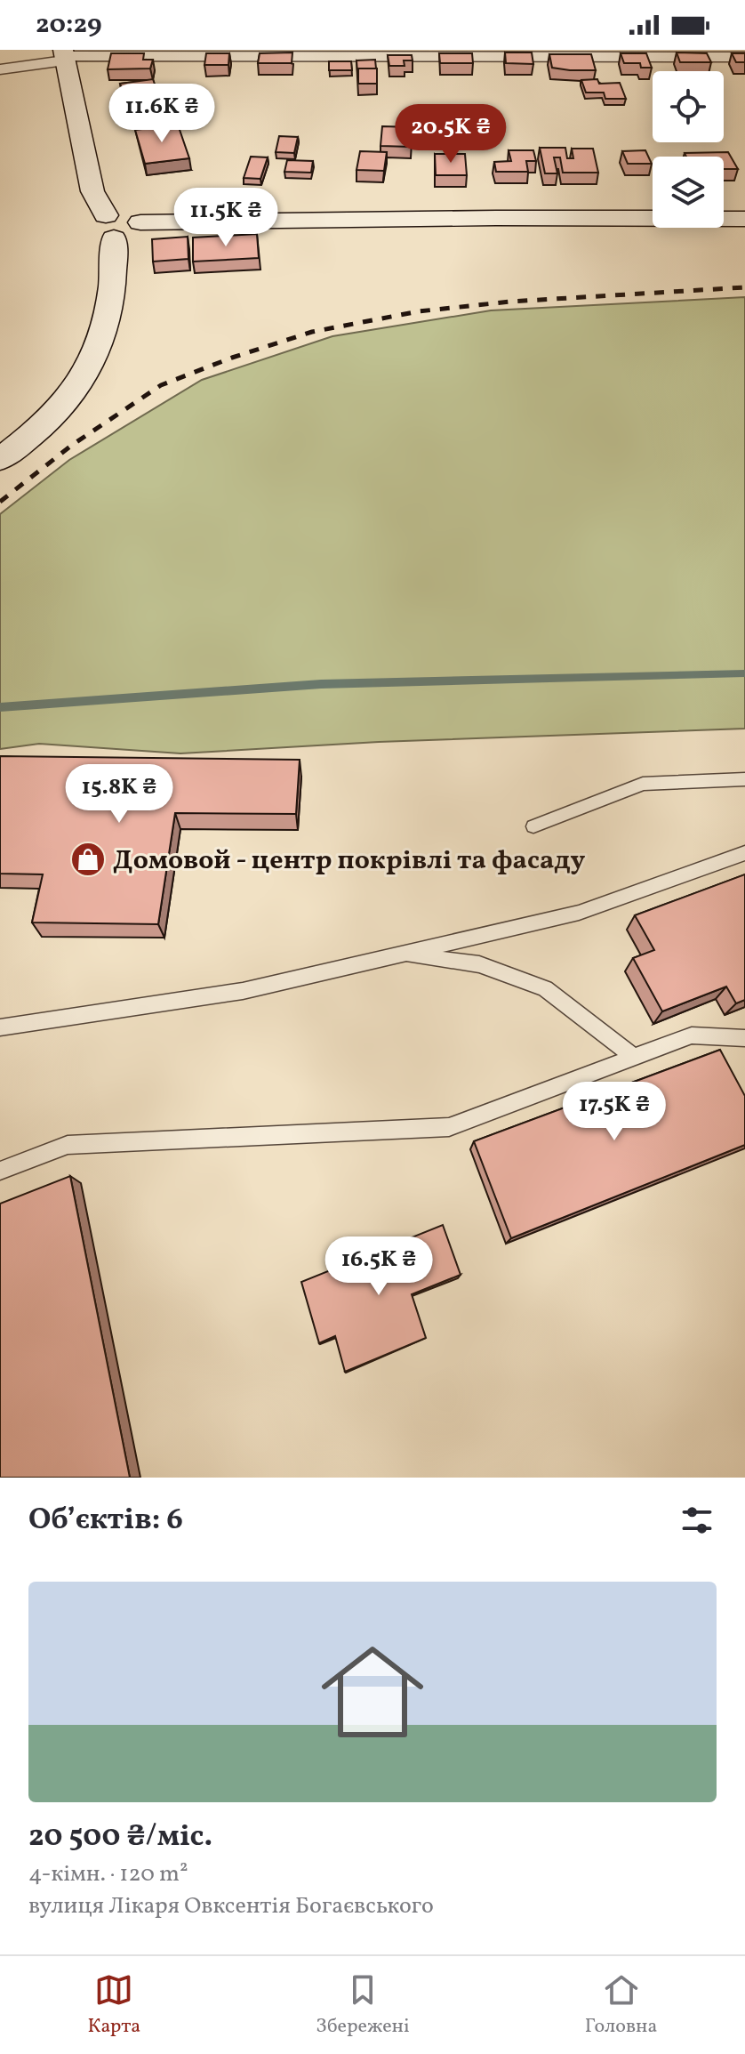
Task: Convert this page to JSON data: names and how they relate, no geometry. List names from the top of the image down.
{
  "places": {
    "shop": ["Домовой - центр покрівлі та фасаду"]
  },
  "page": {
    "status": "20:29",
    "price": [
      "11.6K ₴",
      "20.5K ₴",
      "11.5K ₴",
      "15.8K ₴",
      "17.5K ₴",
      "16.5K ₴"
    ],
    "heading": "Об’єктів: 6",
    "list": [
      {
        "name": "20 500 ₴/міс.",
        "note": "4-кімн. · 120 m² · вулиця Лікаря Овксентія Богаєвського"
      }
    ],
    "tabs": ["Карта", "Збережені", "Головна"]
  }
}
